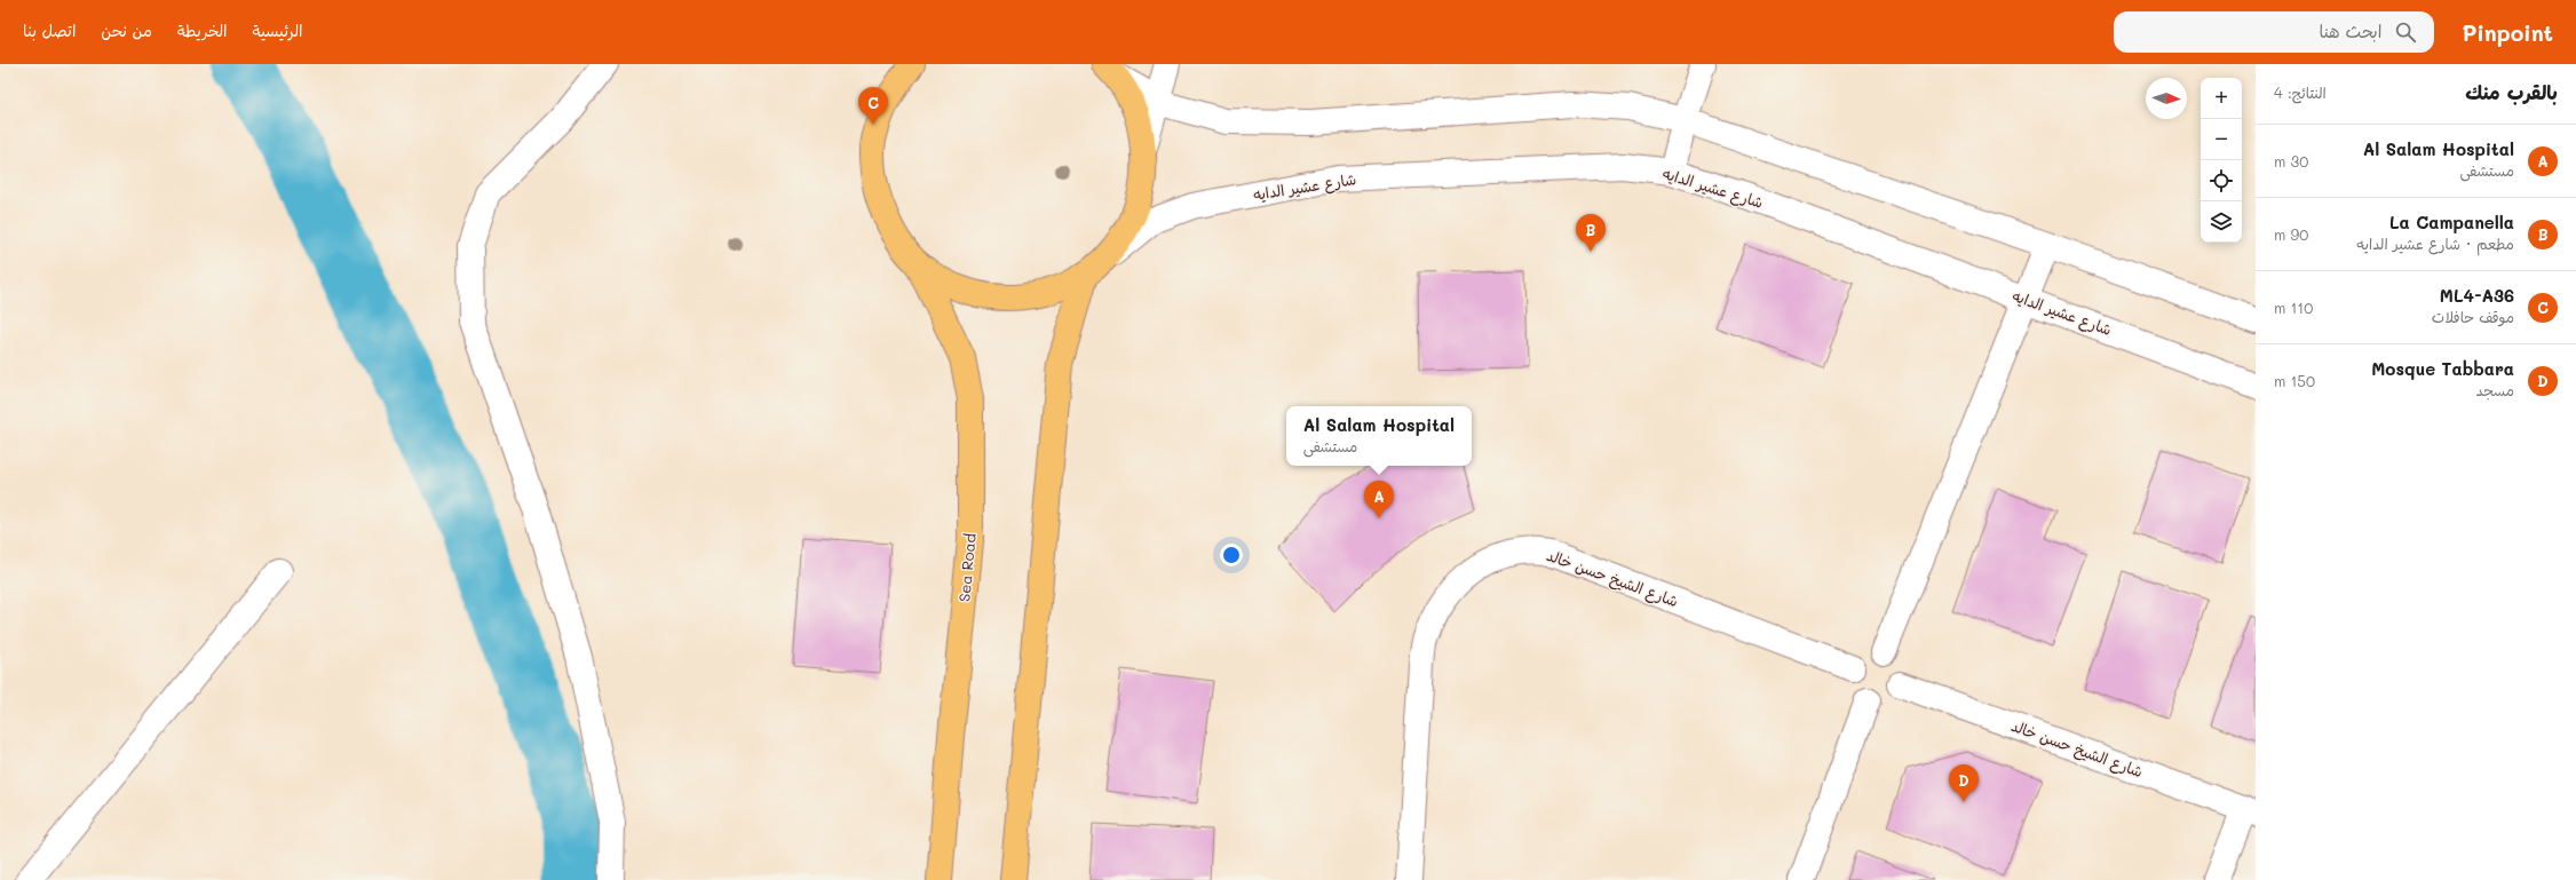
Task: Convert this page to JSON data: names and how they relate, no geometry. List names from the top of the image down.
{
  "streets": {
    "highway": ["Sea Road"],
    "street": ["شارع عشير الدايه", "شارع الشيخ حسن خالد"]
  },
  "north": "right",
  "page": {
    "header": "Pinpoint",
    "search": "ابحث هنا",
    "nav": [
      "الرئيسية",
      "الخريطة",
      "من نحن",
      "اتصل بنا"
    ],
    "heading": ["بالقرب منك", "النتائج: 4"],
    "map_buttons": ["+", "−"],
    "pins": [
      "C",
      "B",
      "A",
      "D"
    ],
    "list": [
      {
        "mark": "A",
        "name": "Al Salam Hospital",
        "note": "مستشفى",
        "value": "30 m"
      },
      {
        "mark": "B",
        "name": "La Campanella",
        "note": "مطعم · شارع عشير الدايه",
        "value": "90 m"
      },
      {
        "mark": "C",
        "name": "ML4-A36",
        "note": "موقف حافلات",
        "value": "110 m"
      },
      {
        "mark": "D",
        "name": "Mosque Tabbara",
        "note": "مسجد",
        "value": "150 m"
      }
    ],
    "popup": ["Al Salam Hospital", "مستشفى"]
  }
}
